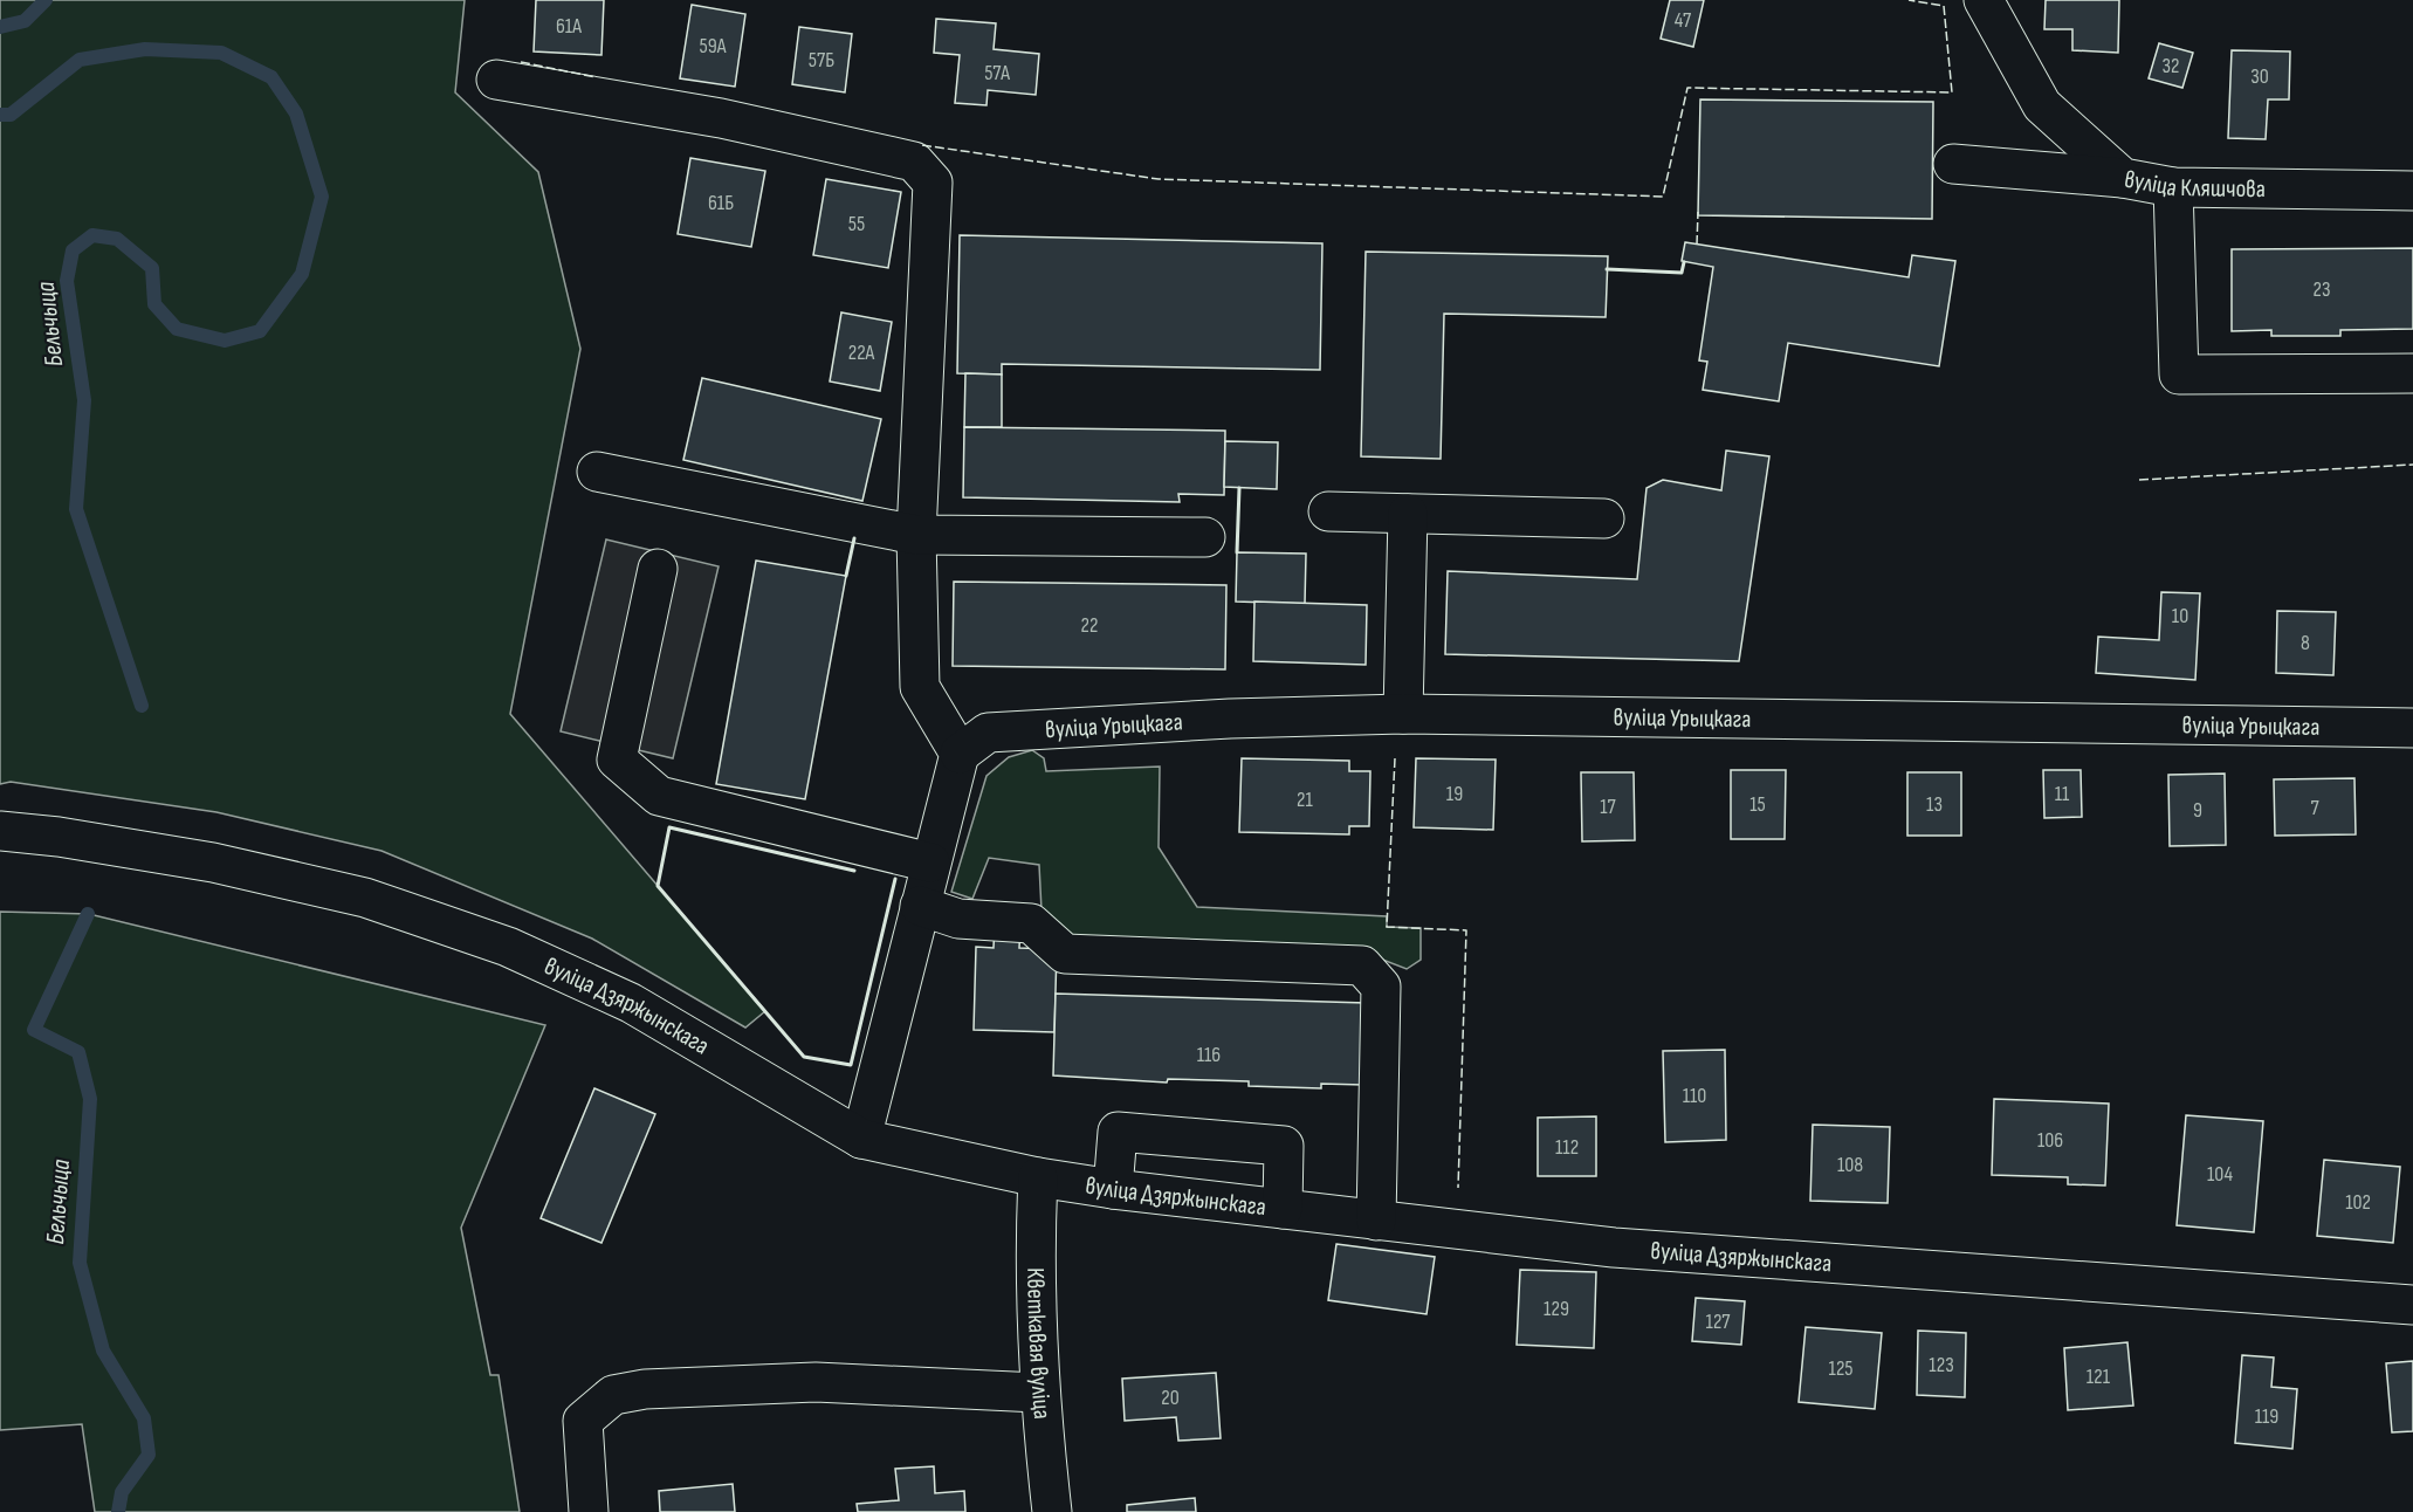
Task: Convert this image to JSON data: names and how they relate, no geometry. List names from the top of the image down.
{
  "streets": {
    "street": [
      "вуліца Кляшчова",
      "вуліца Урыцкага",
      "вуліца Дзяржынскага",
      "Кветкавая вуліца"
    ]
  },
  "crossings": [
    ["вуліца Дзяржынскага", "Кветкавая вуліца"]
  ],
  "water": ["Бельчыца"],
  "house_numbers": [
    "47",
    "61А",
    "59А",
    "57Б",
    "32",
    "57А",
    "30",
    "61Б",
    "55",
    "23",
    "22А",
    "10",
    "22",
    "8",
    "19",
    "11",
    "21",
    "15",
    "13",
    "17",
    "7",
    "9",
    "116",
    "110",
    "106",
    "112",
    "108",
    "104",
    "102",
    "129",
    "127",
    "123",
    "125",
    "121",
    "20",
    "119"
  ]
}
